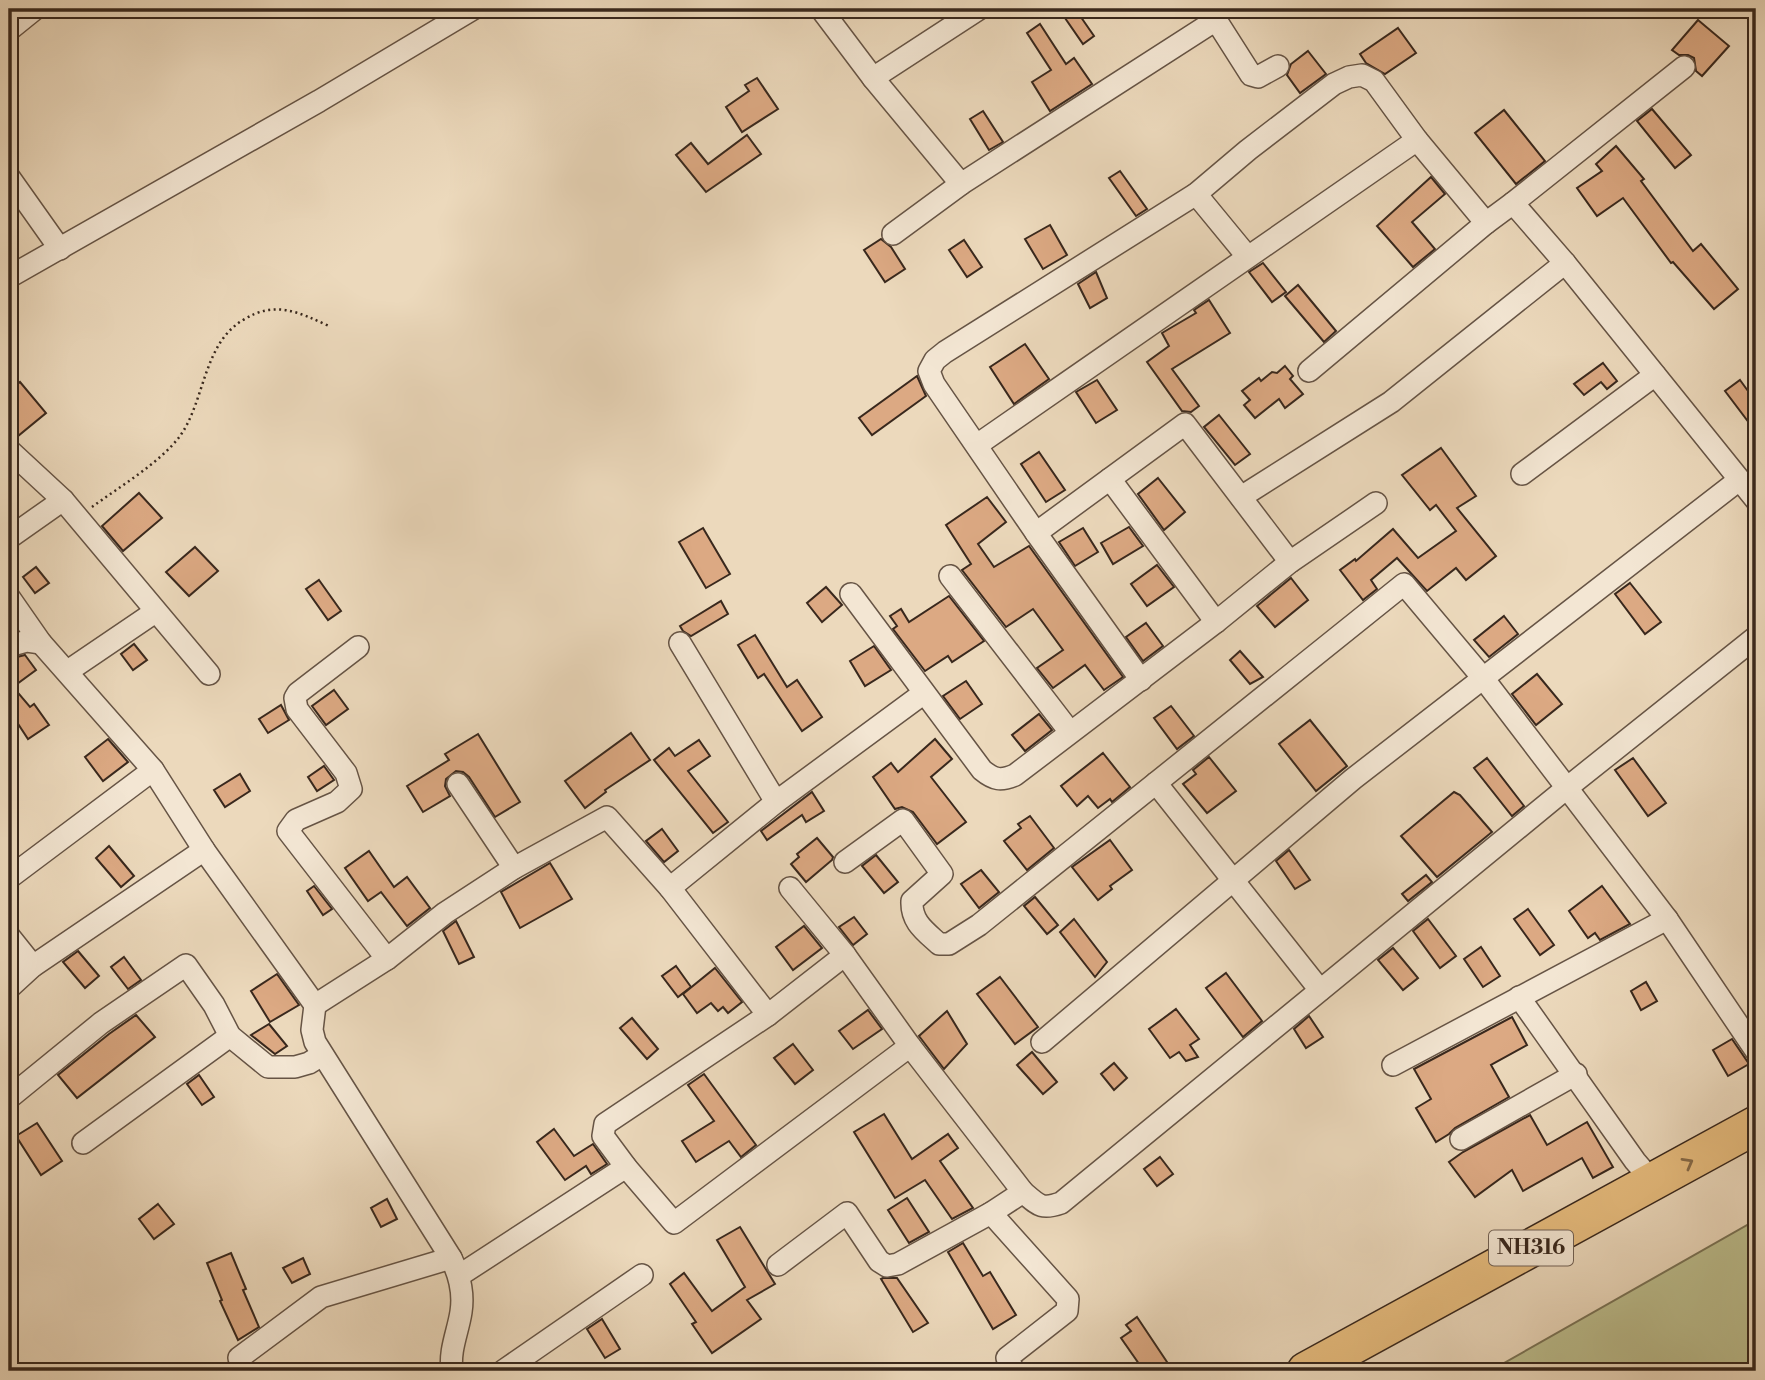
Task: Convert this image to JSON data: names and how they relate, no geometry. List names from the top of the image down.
{
  "streets": {
    "highway": ["NH316"]
  }
}
